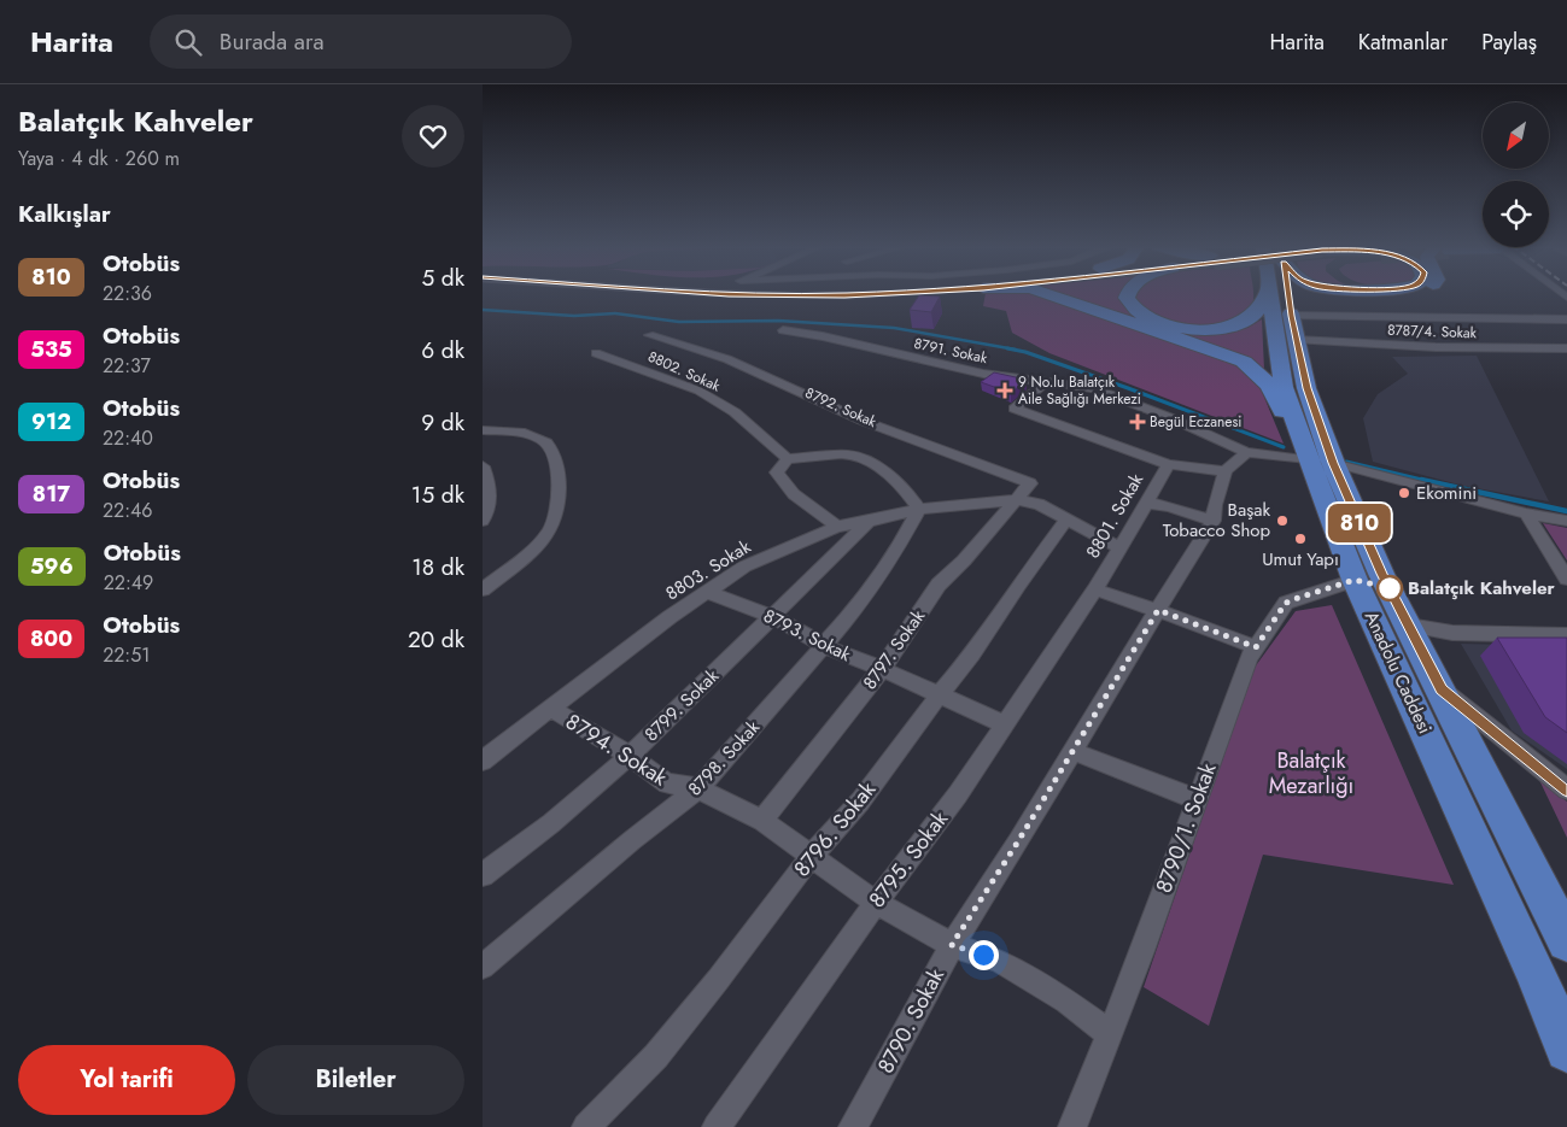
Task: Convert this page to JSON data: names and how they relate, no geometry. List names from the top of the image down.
{
  "streets": {
    "highway": ["Anadolu Caddesi"],
    "street": [
      "8787/4. Sokak",
      "8791. Sokak",
      "8802. Sokak",
      "8792. Sokak",
      "8801. Sokak",
      "8803. Sokak",
      "8793. Sokak",
      "8797. Sokak",
      "8799. Sokak",
      "8794. Sokak",
      "8798. Sokak",
      "8790/1. Sokak",
      "8796. Sokak",
      "8795. Sokak",
      "8790. Sokak"
    ]
  },
  "crossings": [
    ["8787/4. Sokak", "Anadolu Caddesi"],
    ["8791. Sokak", "Anadolu Caddesi"],
    ["8792. Sokak", "8797. Sokak"],
    ["8801. Sokak", "8803. Sokak"],
    ["8801. Sokak", "8795. Sokak"],
    ["8803. Sokak", "8793. Sokak"],
    ["8803. Sokak", "8797. Sokak"],
    ["8803. Sokak", "8799. Sokak"],
    ["8803. Sokak", "8794. Sokak"],
    ["8803. Sokak", "8798. Sokak"],
    ["8803. Sokak", "8796. Sokak"],
    ["8793. Sokak", "8797. Sokak"],
    ["8793. Sokak", "8799. Sokak"],
    ["8793. Sokak", "8798. Sokak"],
    ["8793. Sokak", "8796. Sokak"],
    ["8793. Sokak", "8795. Sokak"],
    ["8797. Sokak", "8794. Sokak"],
    ["Anadolu Caddesi", "8790/1. Sokak"],
    ["8799. Sokak", "8794. Sokak"],
    ["8794. Sokak", "8798. Sokak"],
    ["8794. Sokak", "8796. Sokak"],
    ["8794. Sokak", "8795. Sokak"],
    ["8794. Sokak", "8790. Sokak"]
  ],
  "parks": ["Balatçık Mezarlığı"],
  "places": {
    "health": ["9 No.lu Balatçık Aile Sağlığı Merkezi", "Begül Eczanesi"],
    "other": [
      "Ekomini",
      "Başak Tobacco Shop",
      "Umut Yapı",
      "Balatçık Kahveler"
    ]
  },
  "lines": ["bus line 810"],
  "north": "bottom left",
  "page": {
    "header": "Harita",
    "search": "Burada ara",
    "nav": ["Harita", "Katmanlar", "Paylaş"],
    "heading": [
      ["Balatçık Kahveler", "Yaya · 4 dk · 260 m"],
      "Kalkışlar"
    ],
    "on_map": "810",
    "list": [
      {
        "mark": "810",
        "name": "Otobüs",
        "note": "22:36",
        "value": "5 dk"
      },
      {
        "mark": "535",
        "name": "Otobüs",
        "note": "22:37",
        "value": "6 dk"
      },
      {
        "mark": "912",
        "name": "Otobüs",
        "note": "22:40",
        "value": "9 dk"
      },
      {
        "mark": "817",
        "name": "Otobüs",
        "note": "22:46",
        "value": "15 dk"
      },
      {
        "mark": "596",
        "name": "Otobüs",
        "note": "22:49",
        "value": "18 dk"
      },
      {
        "mark": "800",
        "name": "Otobüs",
        "note": "22:51",
        "value": "20 dk"
      }
    ],
    "buttons": ["Yol tarifi", "Biletler"]
  }
}
